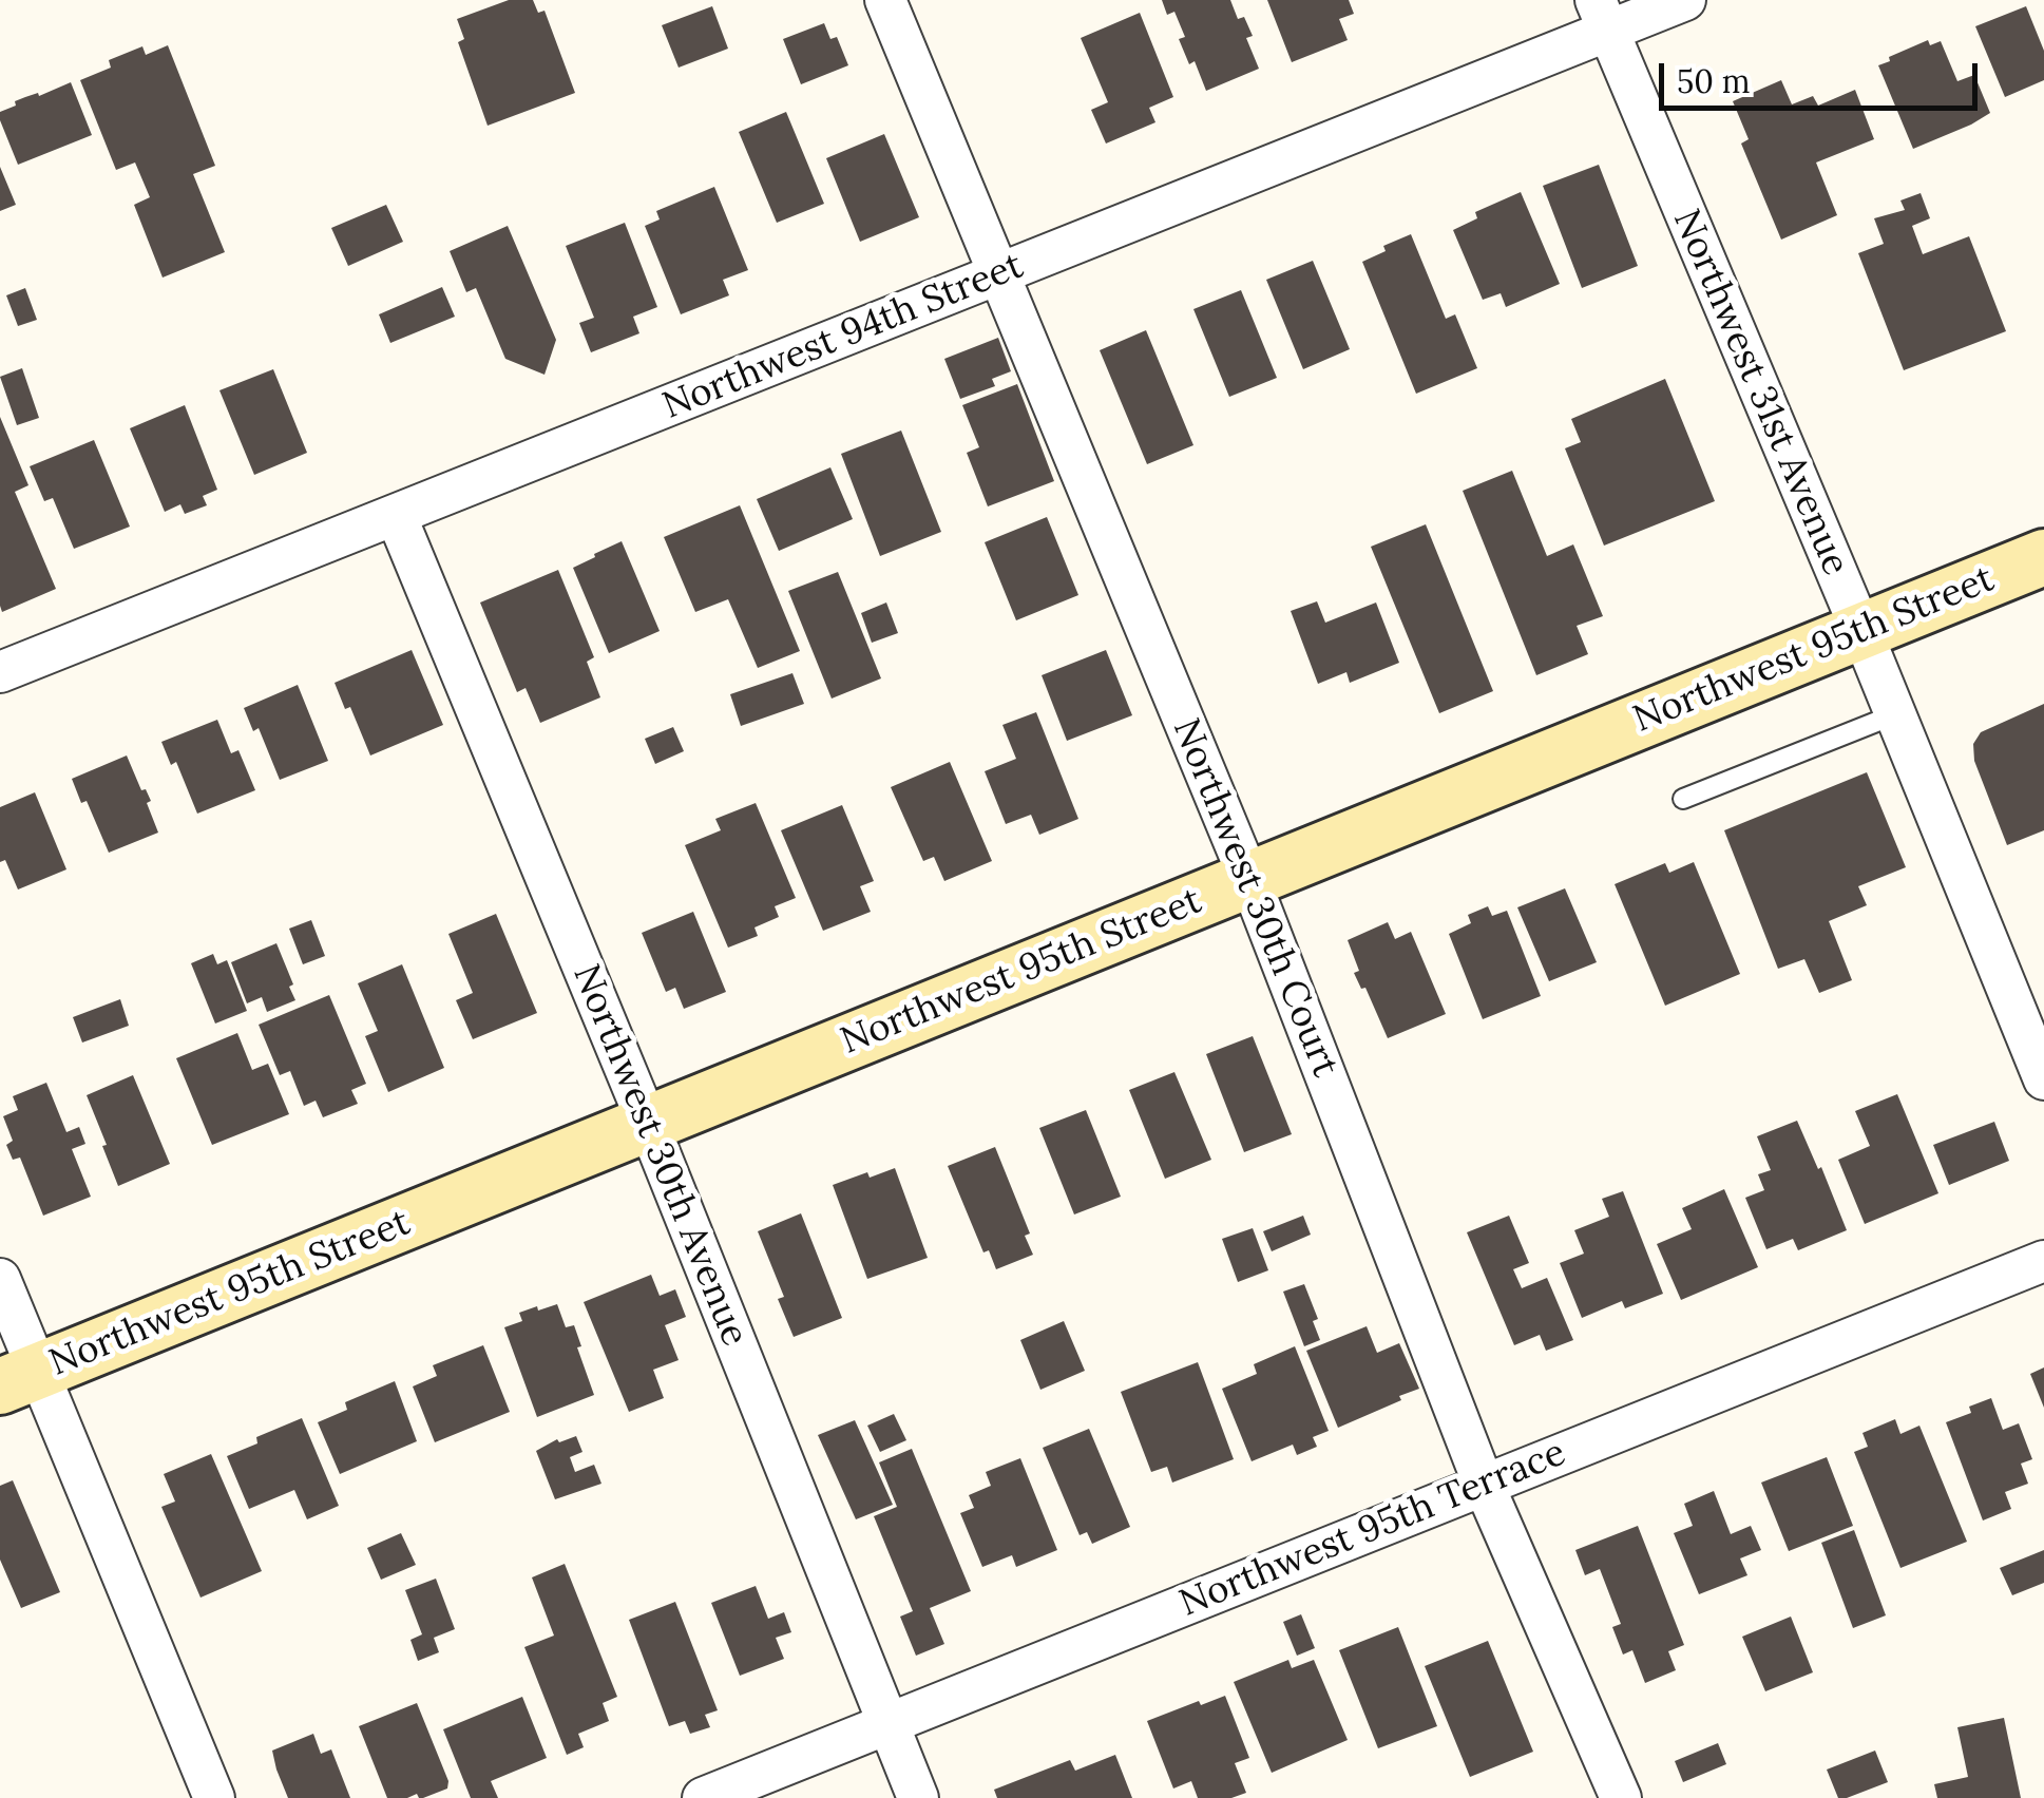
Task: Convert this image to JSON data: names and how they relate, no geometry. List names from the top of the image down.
{
  "streets": {
    "street": [
      "Northwest 94th Street",
      "Northwest 31st Avenue",
      "Northwest 95th Street",
      "Northwest 30th Court",
      "Northwest 30th Avenue",
      "Northwest 95th Terrace"
    ]
  },
  "crossings": [
    ["Northwest 94th Street", "Northwest 31st Avenue"],
    ["Northwest 94th Street", "Northwest 30th Court"],
    ["Northwest 94th Street", "Northwest 30th Avenue"],
    ["Northwest 31st Avenue", "Northwest 95th Street"],
    ["Northwest 95th Street", "Northwest 30th Court"],
    ["Northwest 95th Street", "Northwest 30th Avenue"],
    ["Northwest 30th Court", "Northwest 95th Terrace"],
    ["Northwest 30th Avenue", "Northwest 95th Terrace"]
  ],
  "scale_bar": "50 m"
}
